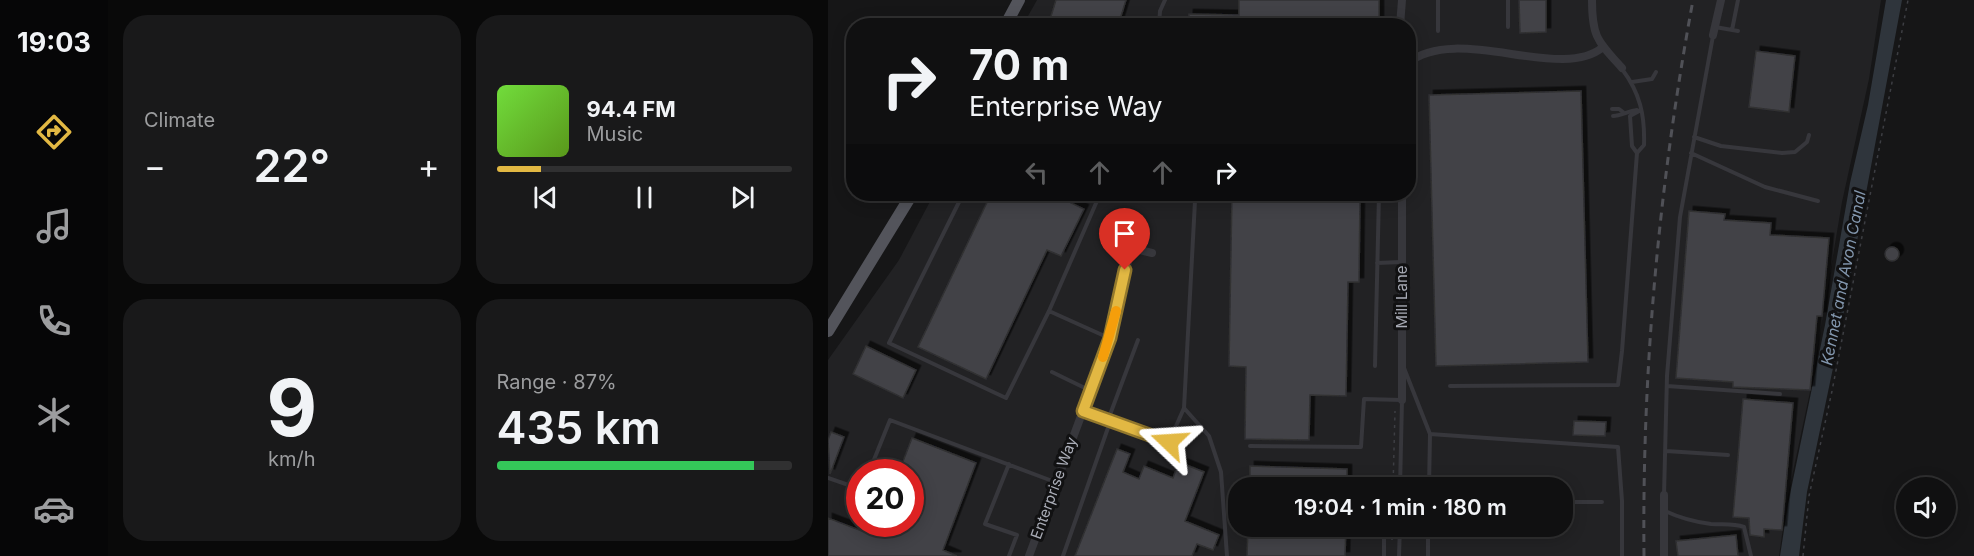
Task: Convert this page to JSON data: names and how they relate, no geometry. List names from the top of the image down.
{
  "streets": {
    "street": ["Mill Lane", "Enterprise Way"]
  },
  "water": ["Kennet and Avon Canal"],
  "page": {
    "tabs": "19:03",
    "tile": [
      "Climate",
      ["9", "km/h"],
      ["Range · 87%", "435 km"]
    ],
    "turn": ["70 m", "Enterprise Way"],
    "song": ["94.4 FM", "Music"],
    "heat": ["−", "22°", "+"],
    "limit": "20",
    "trip": "19:04 · 1 min · 180 m"
  }
}
